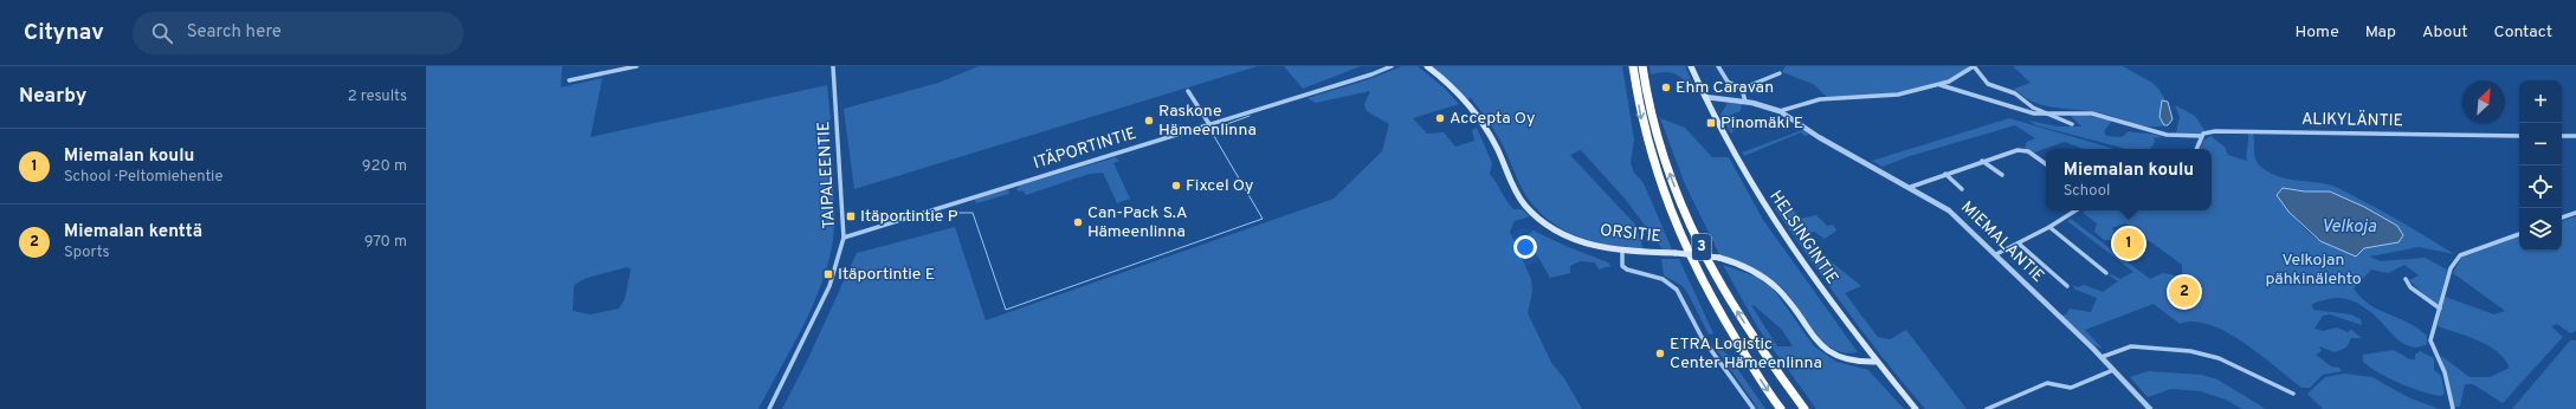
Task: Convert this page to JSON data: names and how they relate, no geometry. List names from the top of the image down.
{
  "streets": {
    "highway": ["3"],
    "main road": ["ORSITIE", "HELSINGINTIE"],
    "street": [
      "ALIKYLÄNTIE",
      "ITÄPORTINTIE",
      "TAIPALEENTIE",
      "MIEMALANTIE"
    ]
  },
  "crossings": [
    ["ITÄPORTINTIE", "TAIPALEENTIE"],
    ["ORSITIE", "HELSINGINTIE"],
    ["HELSINGINTIE", "MIEMALANTIE"]
  ],
  "water": ["Velkoja"],
  "parks": ["Velkojan pähkinälehto"],
  "places": {
    "other": [
      "Ehm Caravan",
      "Accepta Oy",
      "Raskone Hämeenlinna",
      "Fixcel Oy",
      "Can-Pack S.A Hämeenlinna",
      "ETRA Logistic Center Hämeenlinna"
    ],
    "transit": ["Pinomäki E", "Itäportintie P", "Itäportintie E"]
  },
  "north": "top right",
  "page": {
    "header": "Citynav",
    "search": "Search here",
    "nav": [
      "Home",
      "Map",
      "About",
      "Contact"
    ],
    "heading": ["Nearby", "2 results"],
    "map_buttons": ["+", "−"],
    "list": [
      {
        "mark": "1",
        "name": "Miemalan koulu",
        "note": "School · Peltomiehentie",
        "value": "920 m"
      },
      {
        "mark": "2",
        "name": "Miemalan kenttä",
        "note": "Sports",
        "value": "970 m"
      }
    ],
    "popup": ["Miemalan koulu", "School"],
    "pins": ["1", "2"]
  }
}
